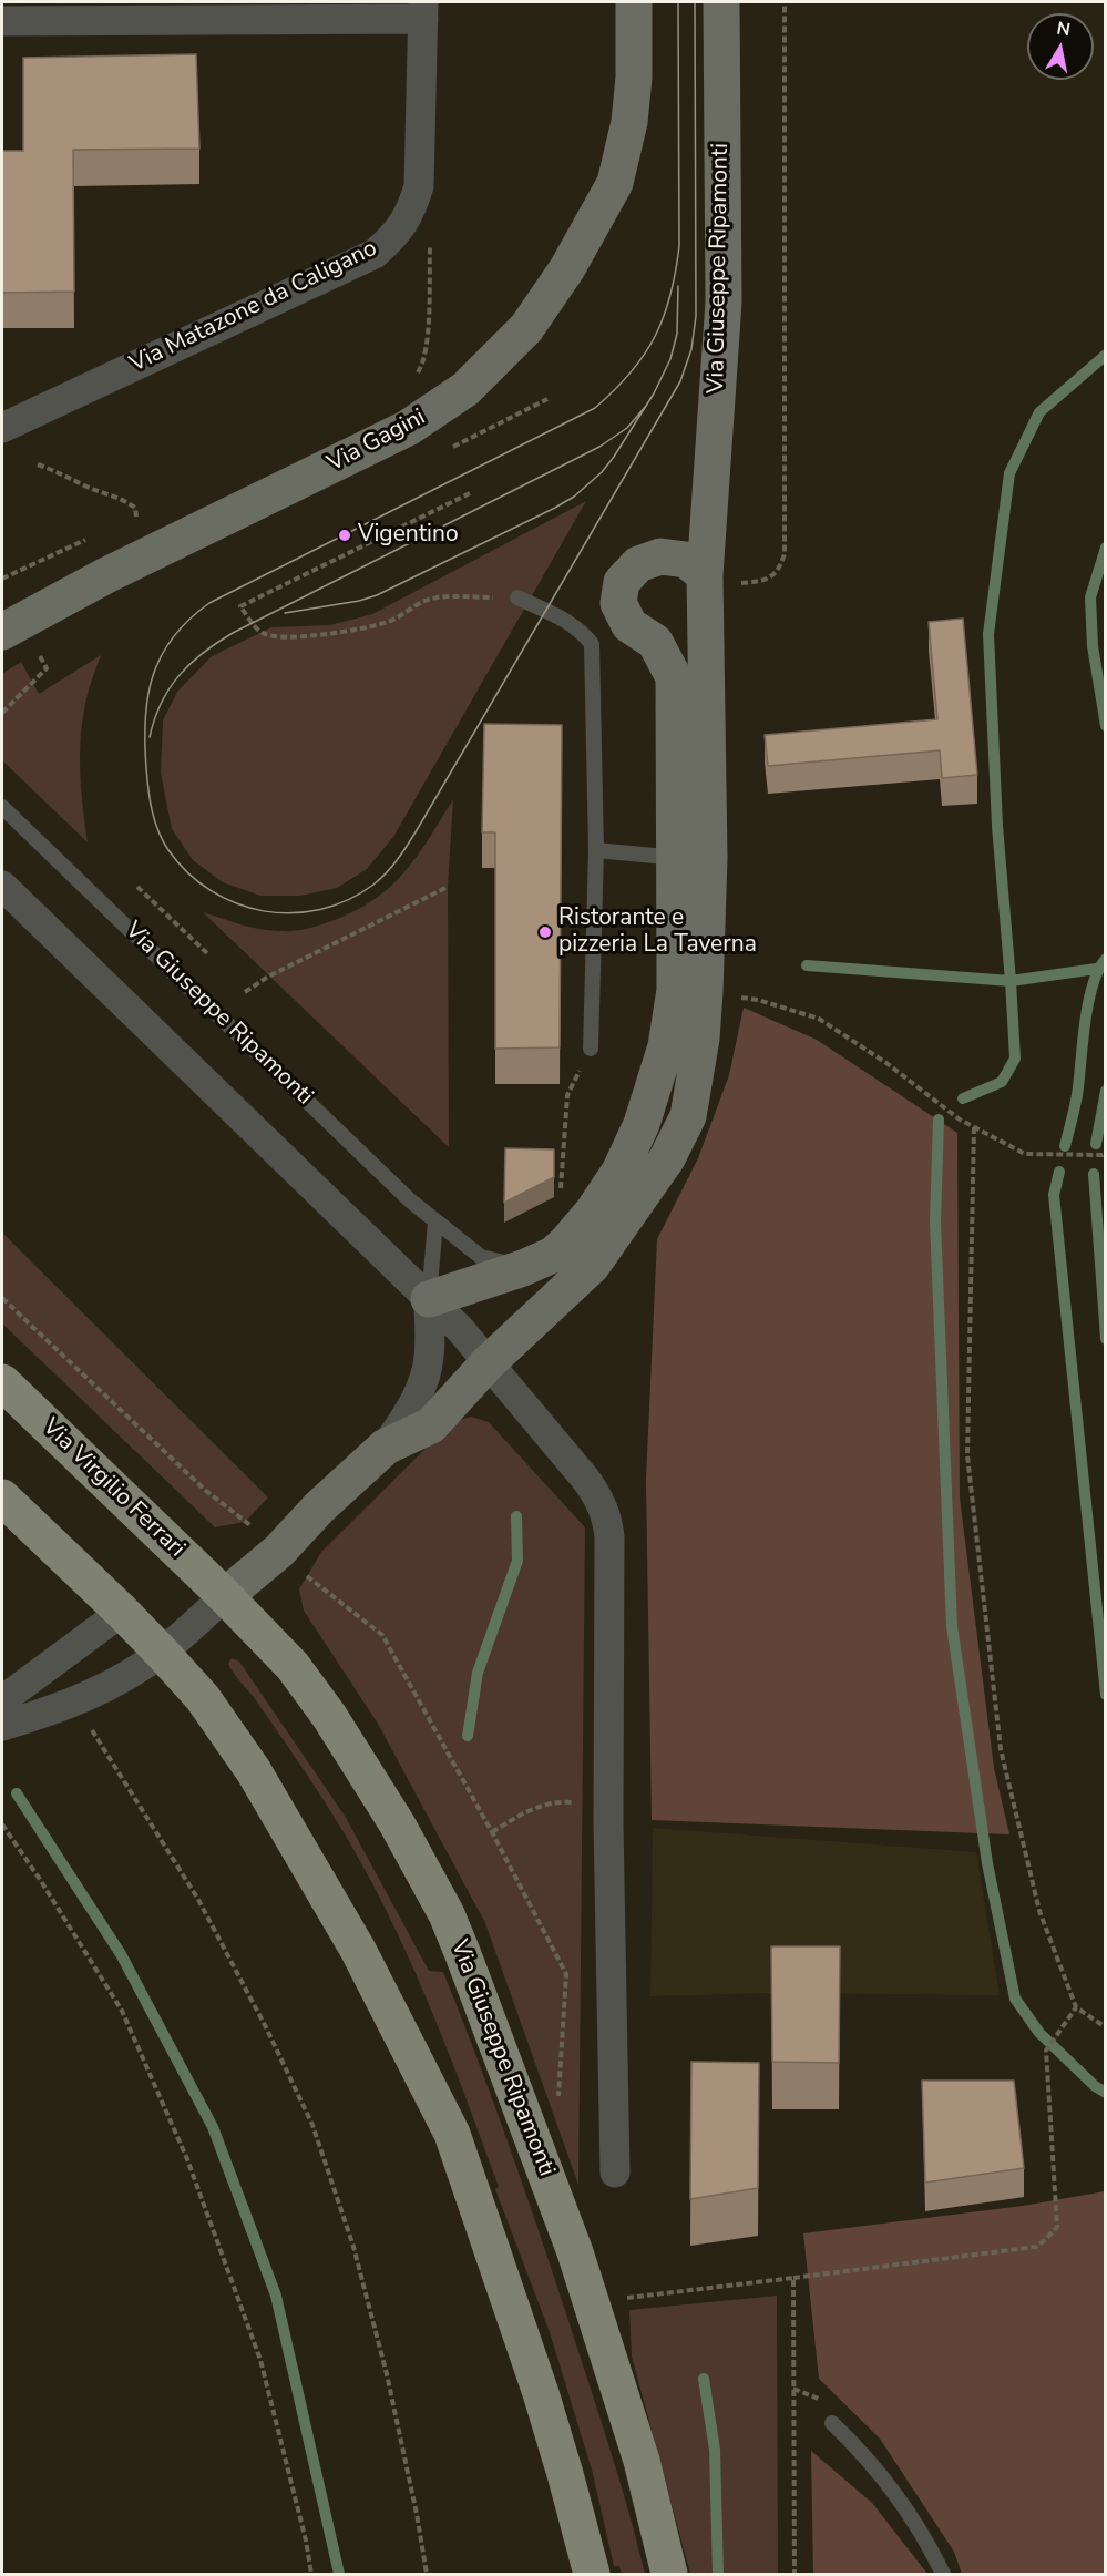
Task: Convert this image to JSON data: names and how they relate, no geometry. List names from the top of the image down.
{
  "streets": {
    "main road": ["Via Giuseppe Ripamonti", "Via Virgilio Ferrari"],
    "street": ["Via Matazone da Caligano", "Via Gagini"]
  },
  "crossings": [
    ["Via Giuseppe Ripamonti", "Via Virgilio Ferrari"]
  ],
  "places": ["Vigentino", "Ristorante e pizzeria La Taverna"],
  "north": "top"
}
